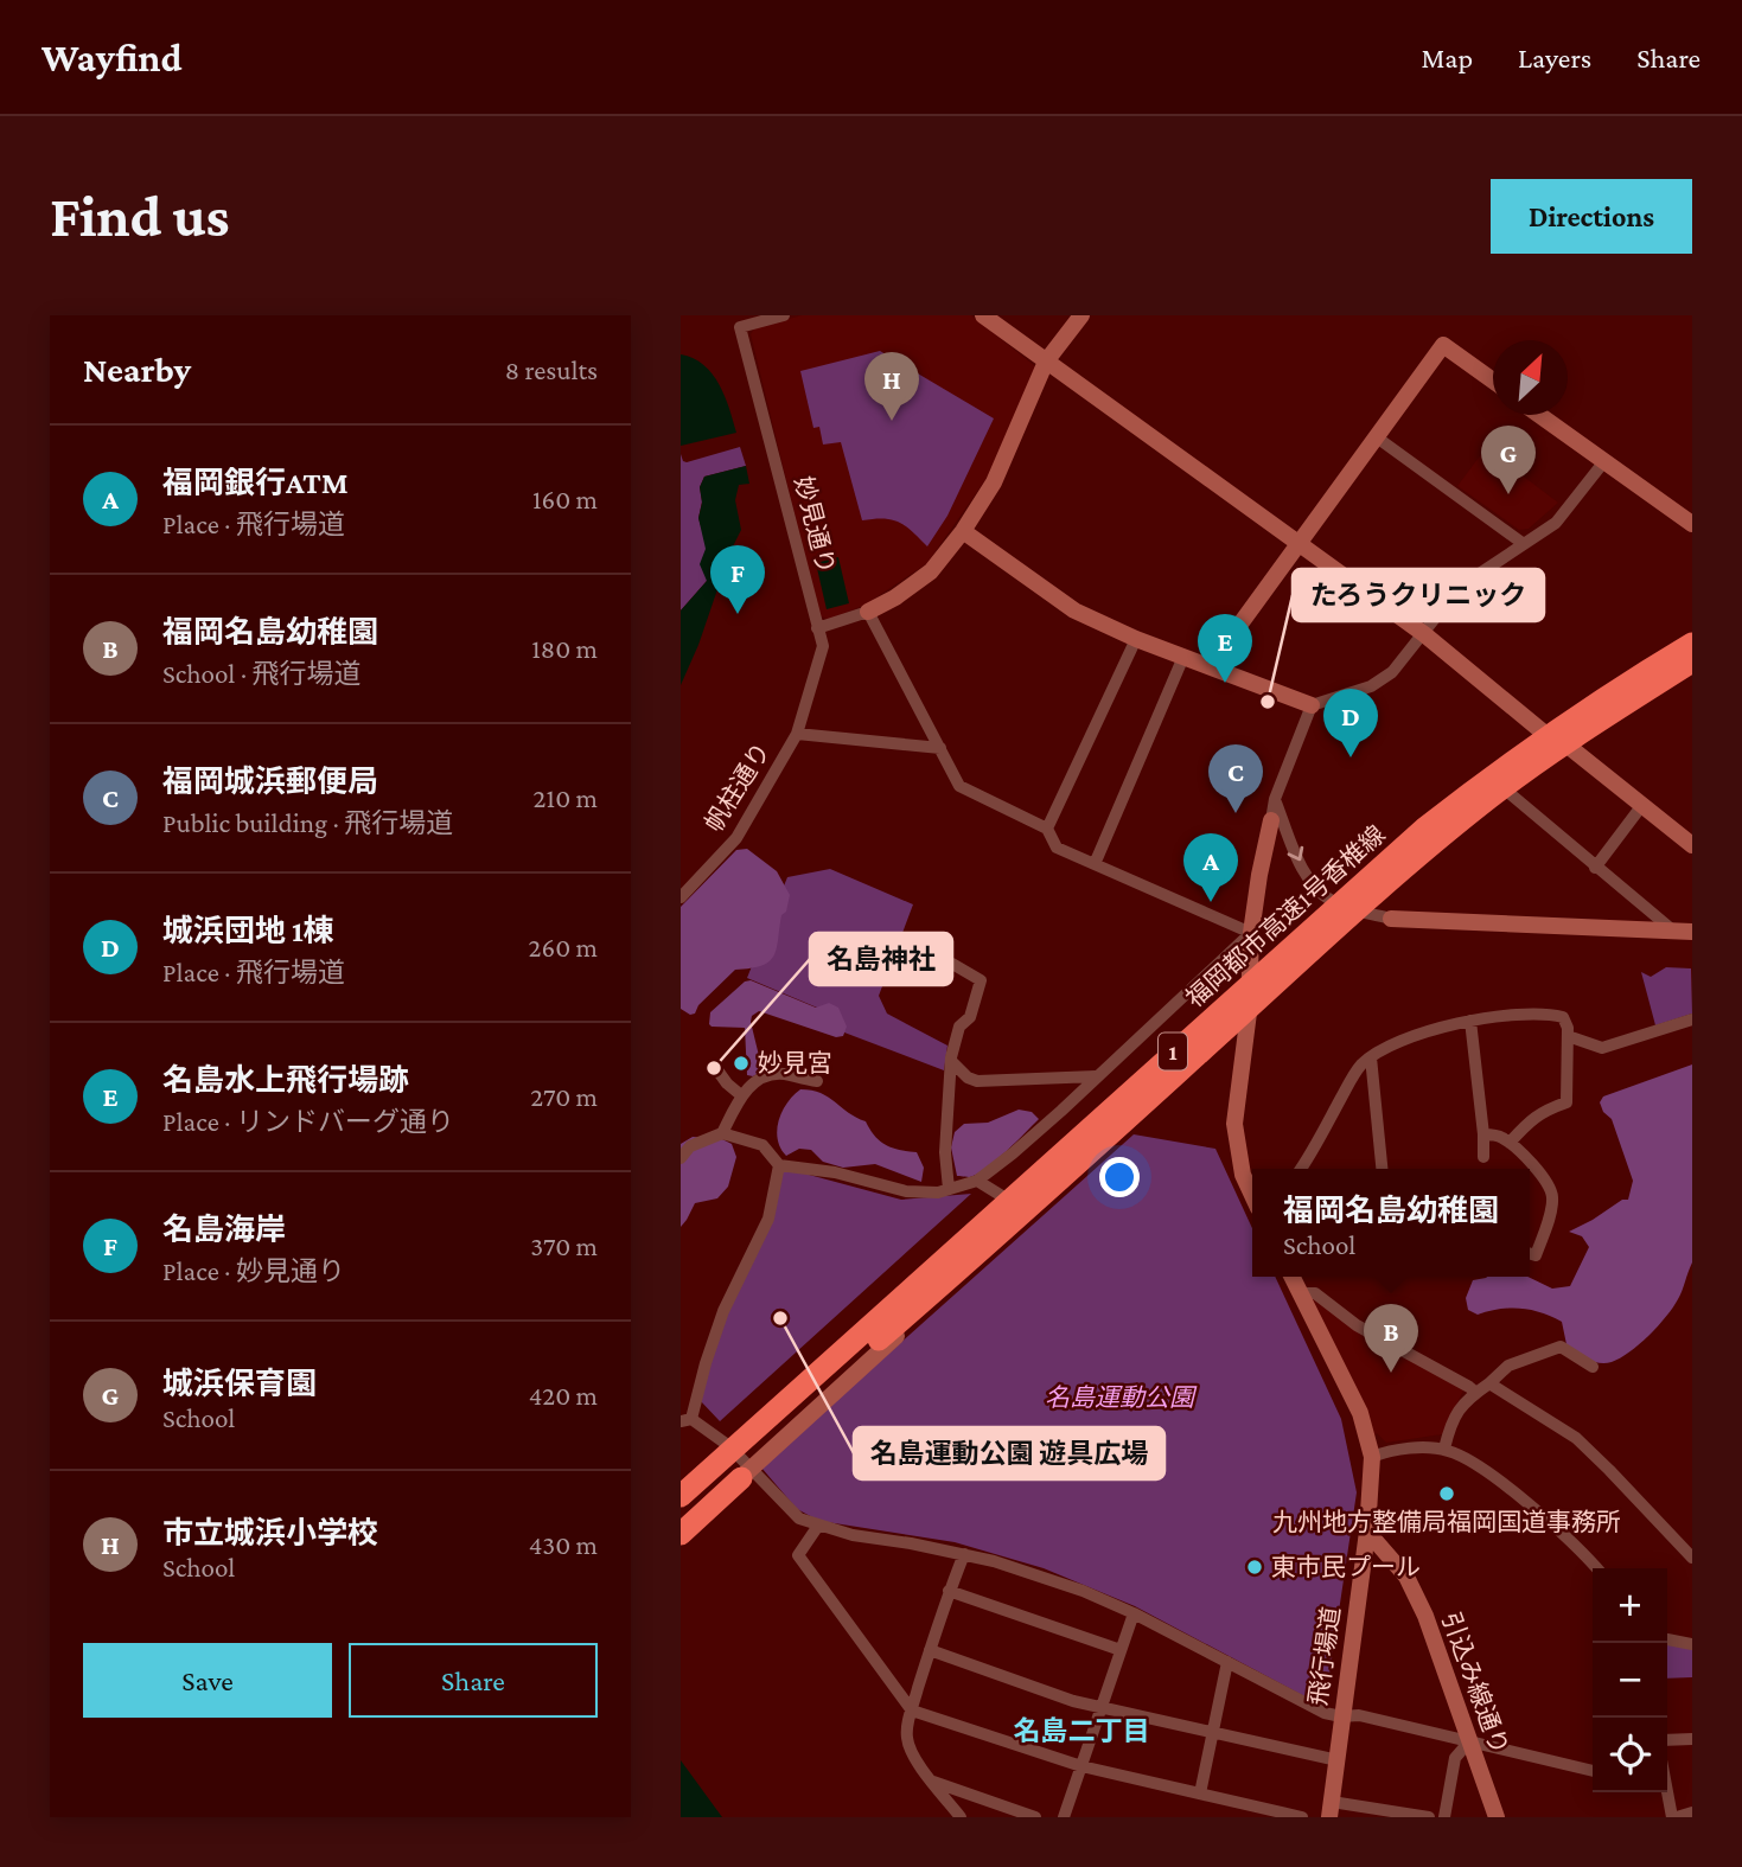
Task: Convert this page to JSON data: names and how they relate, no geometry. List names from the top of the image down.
{
  "streets": {
    "highway": ["福岡都市高速1号香椎線", "1"],
    "street": [
      "妙見通り",
      "帆柱通り",
      "飛行場道",
      "引込み線通り"
    ]
  },
  "crossings": [
    ["妙見通り", "帆柱通り"],
    ["飛行場道", "引込み線通り"]
  ],
  "districts": ["名島二丁目"],
  "parks": ["名島運動公園"],
  "places": [
    "たろうクリニック",
    "妙見宮",
    "名島神社",
    "名島運動公園 遊具広場",
    "九州地方整備局福岡国道事務所",
    "東市民プール"
  ],
  "north": "top right",
  "page": {
    "header": "Wayfind",
    "nav": ["Map", "Layers", "Share"],
    "buttons": [
      "Directions",
      ["Save", "Share"]
    ],
    "title": "Find us",
    "heading": ["Nearby", "8 results"],
    "pins": [
      "H",
      "G",
      "F",
      "E",
      "D",
      "C",
      "A",
      "B"
    ],
    "list": [
      {
        "mark": "A",
        "name": "福岡銀行ATM",
        "note": "Place · 飛行場道",
        "value": "160 m"
      },
      {
        "mark": "B",
        "name": "福岡名島幼稚園",
        "note": "School · 飛行場道",
        "value": "180 m"
      },
      {
        "mark": "C",
        "name": "福岡城浜郵便局",
        "note": "Public building · 飛行場道",
        "value": "210 m"
      },
      {
        "mark": "D",
        "name": "城浜団地 1棟",
        "note": "Place · 飛行場道",
        "value": "260 m"
      },
      {
        "mark": "E",
        "name": "名島水上飛行場跡",
        "note": "Place · リンドバーグ通り",
        "value": "270 m"
      },
      {
        "mark": "F",
        "name": "名島海岸",
        "note": "Place · 妙見通り",
        "value": "370 m"
      },
      {
        "mark": "G",
        "name": "城浜保育園",
        "note": "School",
        "value": "420 m"
      },
      {
        "mark": "H",
        "name": "市立城浜小学校",
        "note": "School",
        "value": "430 m"
      }
    ],
    "popup": ["福岡名島幼稚園", "School"],
    "map_buttons": ["+", "−"]
  }
}
